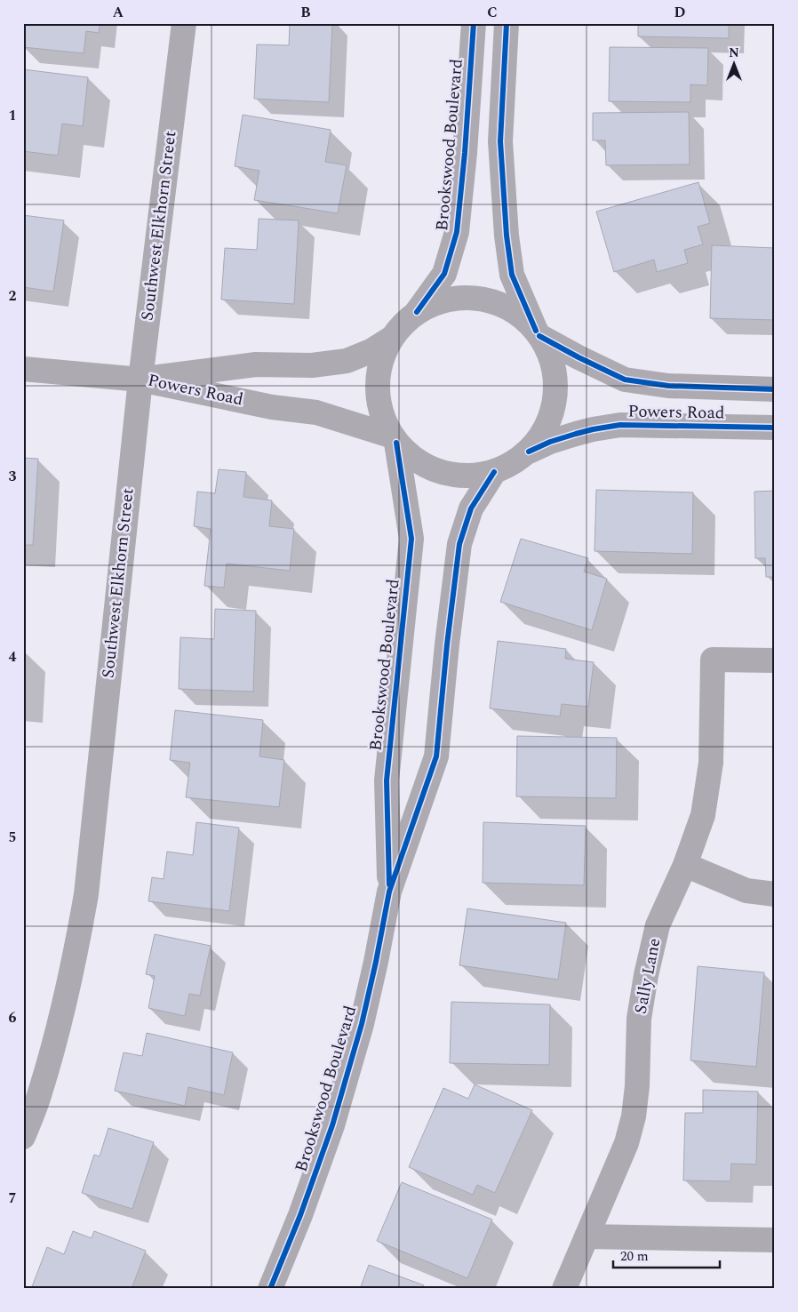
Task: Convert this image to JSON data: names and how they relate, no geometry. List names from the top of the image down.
{
  "streets": {
    "main road": ["Brookswood Boulevard", "Powers Road"],
    "street": ["Southwest Elkhorn Street", "Sally Lane"]
  },
  "crossings": [
    ["Brookswood Boulevard", "Powers Road"],
    ["Southwest Elkhorn Street", "Powers Road"]
  ],
  "scale_bar": "20 m",
  "north": "top",
  "grid": {
    "columns": [
      "A",
      "B",
      "C",
      "D"
    ],
    "rows": [
      "1",
      "2",
      "3",
      "4",
      "5",
      "6",
      "7"
    ]
  }
}
